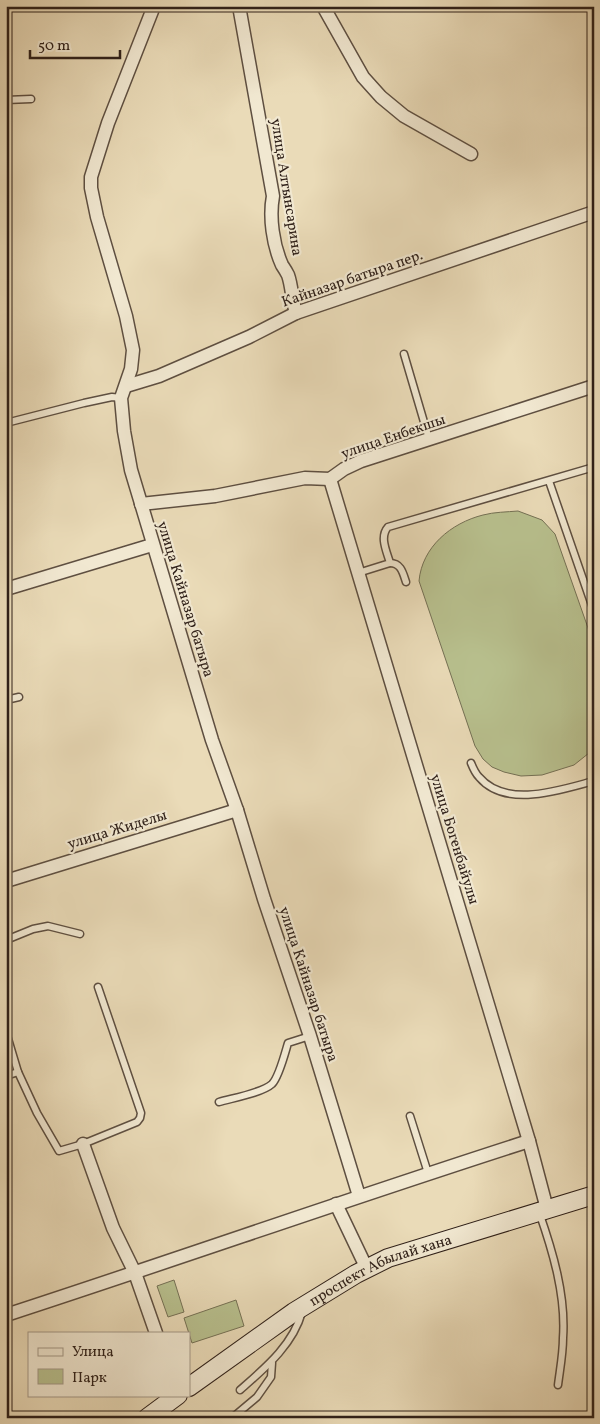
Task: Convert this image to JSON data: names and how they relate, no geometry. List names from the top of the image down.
{
  "streets": {
    "main road": ["проспект Абылай хана"],
    "street": [
      "улица Алтынсарина",
      "Кайназар батыра пер.",
      "улица Енбекшы",
      "улица Кайназар батыра",
      "улица Жиделы",
      "улица Богенбайулы"
    ]
  },
  "crossings": [
    ["улица Алтынсарина", "Кайназар батыра пер."],
    ["Кайназар батыра пер.", "улица Кайназар батыра"],
    ["улица Енбекшы", "улица Кайназар батыра"],
    ["улица Енбекшы", "улица Богенбайулы"],
    ["улица Кайназар батыра", "улица Жиделы"],
    ["улица Богенбайулы", "проспект Абылай хана"]
  ],
  "legend": ["Улица", "Парк"],
  "scale_bar": "50 m"
}
